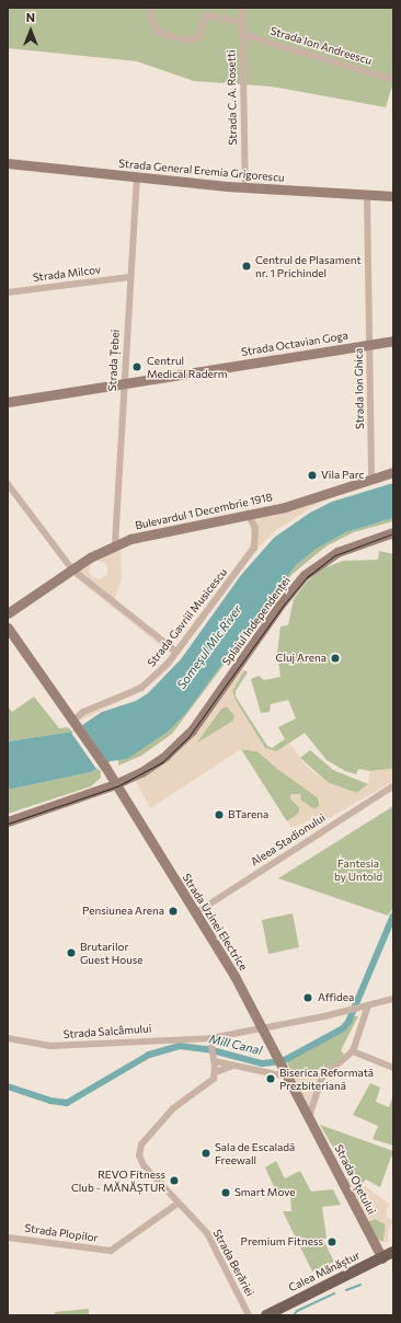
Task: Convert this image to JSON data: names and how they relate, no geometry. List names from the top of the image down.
{
  "streets": {
    "main road": [
      "Strada General Eremia Grigorescu",
      "Strada Octavian Goga",
      "Bulevardul 1 Decembrie 1918",
      "Splaiul Independenței",
      "Strada Uzinei Electrice",
      "Strada Oțetului",
      "Calea Mănăștur"
    ],
    "street": [
      "Strada Ion Andreescu",
      "Strada C. A. Rosetti",
      "Strada Milcov",
      "Strada Țebei",
      "Strada Ion Ghica",
      "Strada Gavriil Musicescu",
      "Aleea Stadionului",
      "Strada Salcâmului",
      "Strada Plopilor",
      "Strada Berăriei"
    ]
  },
  "crossings": [
    ["Strada Ion Andreescu", "Strada C. A. Rosetti"],
    ["Strada C. A. Rosetti", "Strada General Eremia Grigorescu"],
    ["Strada General Eremia Grigorescu", "Strada Țebei"],
    ["Strada General Eremia Grigorescu", "Strada Ion Ghica"],
    ["Strada Milcov", "Strada Țebei"],
    ["Strada Octavian Goga", "Strada Țebei"],
    ["Strada Octavian Goga", "Strada Ion Ghica"],
    ["Strada Țebei", "Bulevardul 1 Decembrie 1918"],
    ["Strada Ion Ghica", "Bulevardul 1 Decembrie 1918"],
    ["Bulevardul 1 Decembrie 1918", "Strada Gavriil Musicescu"],
    ["Strada Gavriil Musicescu", "Strada Uzinei Electrice"],
    ["Splaiul Independenței", "Strada Uzinei Electrice"],
    ["Aleea Stadionului", "Strada Uzinei Electrice"],
    ["Strada Uzinei Electrice", "Strada Salcâmului"],
    ["Strada Uzinei Electrice", "Strada Oțetului"],
    ["Strada Oțetului", "Calea Mănăștur"],
    ["Strada Plopilor", "Strada Berăriei"]
  ],
  "water": ["Someşul Mic River", "Mill Canal"],
  "parks": ["Fantesia by Untold"],
  "places": [
    "Centrul de Plasament nr. 1 Prichindel",
    "Centrul Medical Raderm",
    "Vila Parc",
    "Cluj Arena",
    "BTarena",
    "Pensiunea Arena",
    "Brutarilor Guest House",
    "Affidea",
    "Biserica Reformată Prezbiteriană",
    "Sala de Escaladă Freewall",
    "REVO Fitness Club - MĂNĂȘTUR",
    "Smart Move",
    "Premium Fitness"
  ],
  "north": "top"
}
